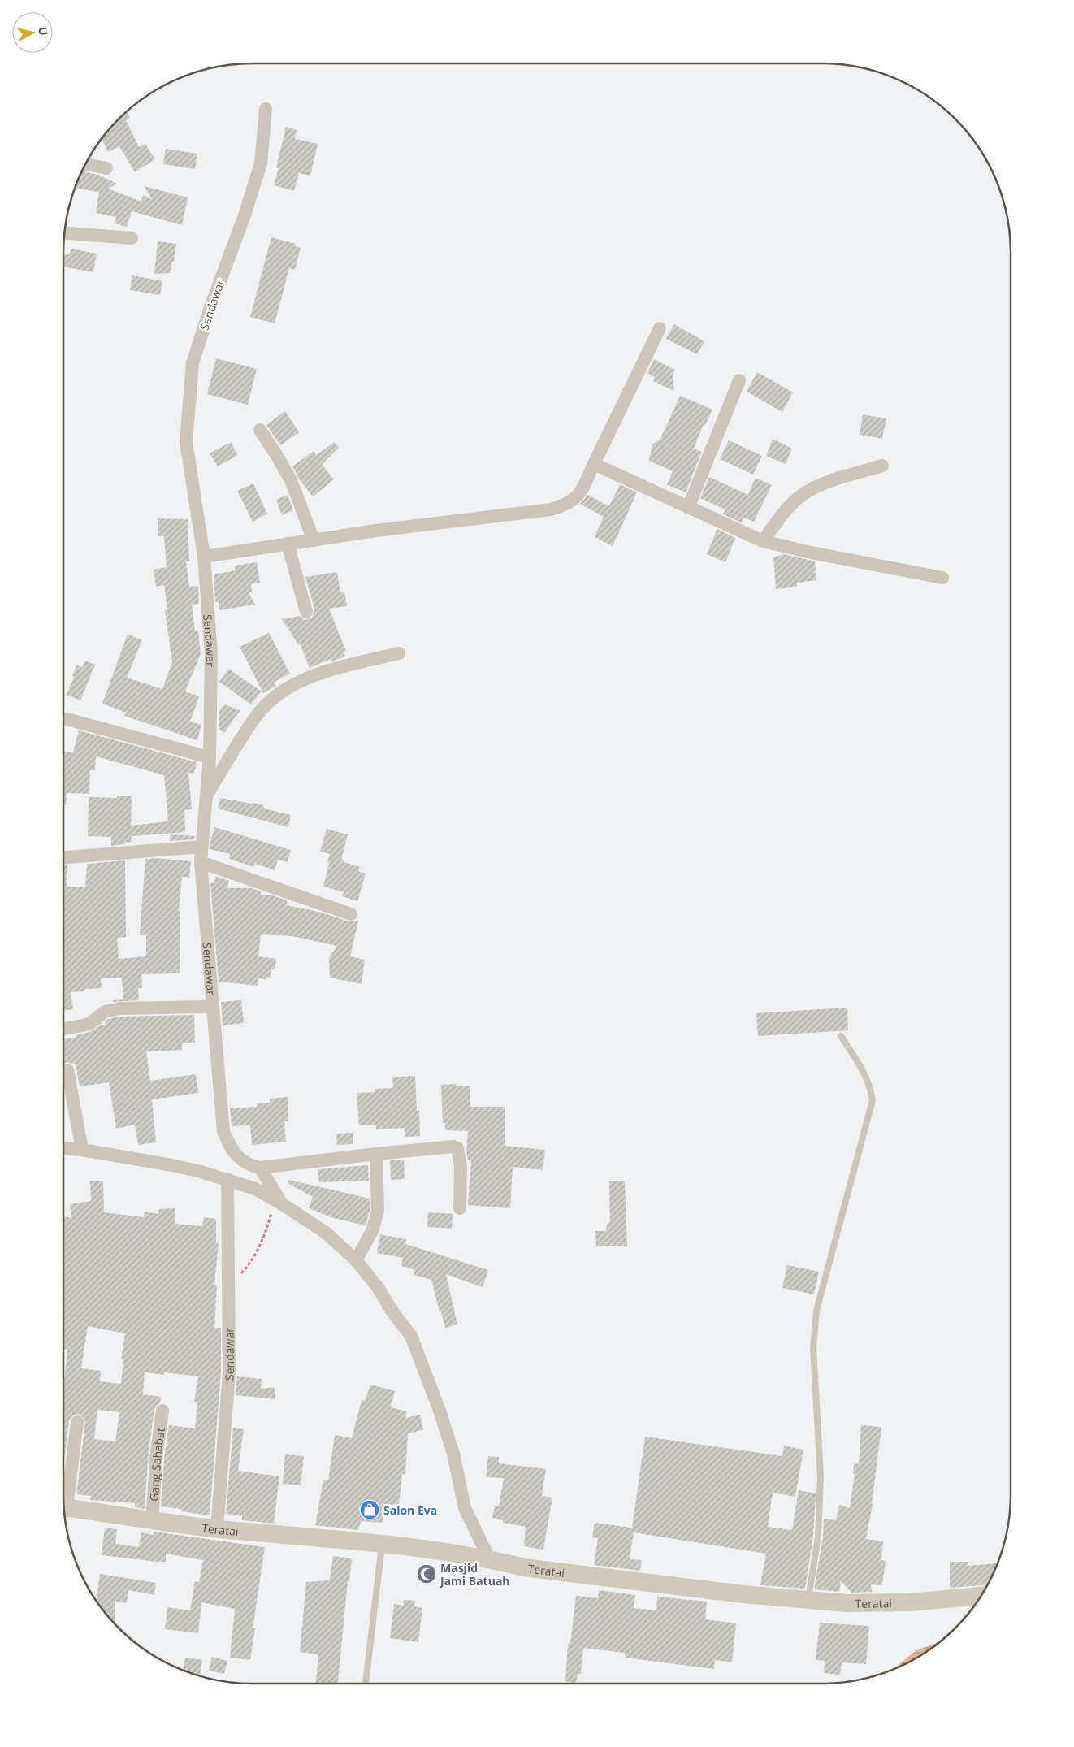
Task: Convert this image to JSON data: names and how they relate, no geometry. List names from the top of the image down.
{
  "streets": {
    "main road": ["Teratai"],
    "street": ["Sendawar", "Gang Sahabat"]
  },
  "crossings": [
    ["Sendawar", "Teratai"],
    ["Gang Sahabat", "Teratai"]
  ],
  "places": {
    "shop": ["Salon Eva"],
    "mosque": ["Masjid Jami Batuah"]
  },
  "north": "right"
}
